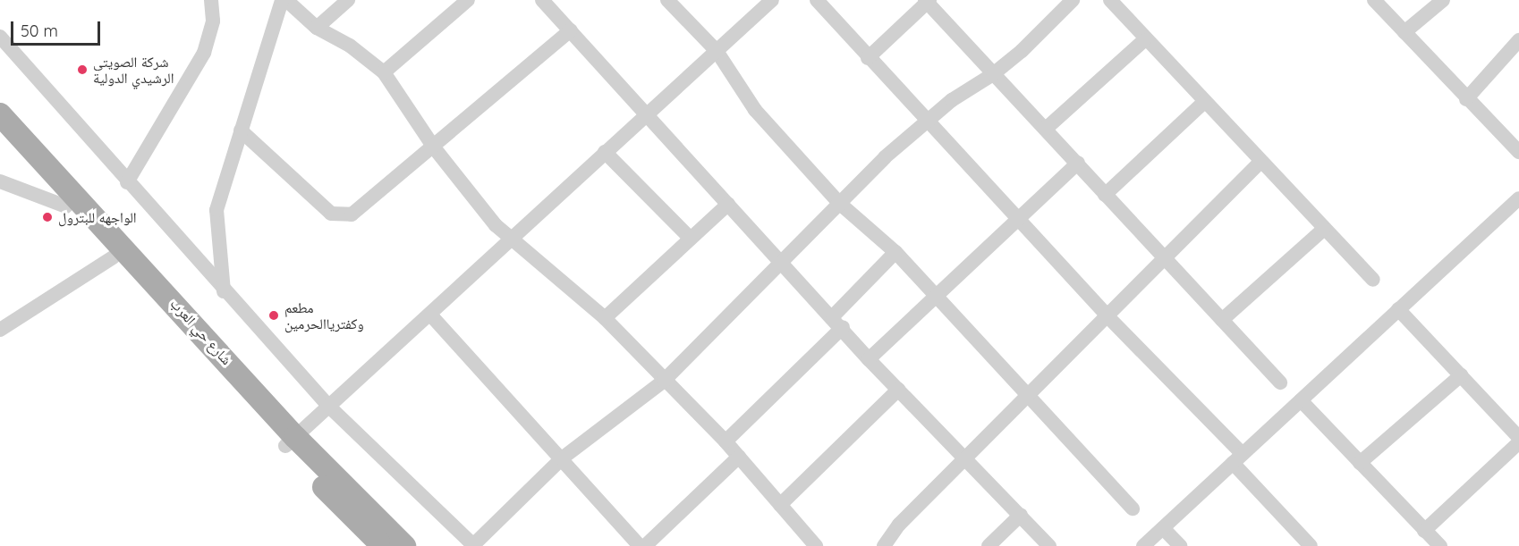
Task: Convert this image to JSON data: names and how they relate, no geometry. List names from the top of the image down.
{
  "streets": {
    "main road": ["شارع حي العرب"]
  },
  "places": ["شركة الصويتي الرشيدي الدولية", "الواجهه للبترول", "مطعم وكفترياالحرمين"],
  "scale_bar": "50 m"
}
